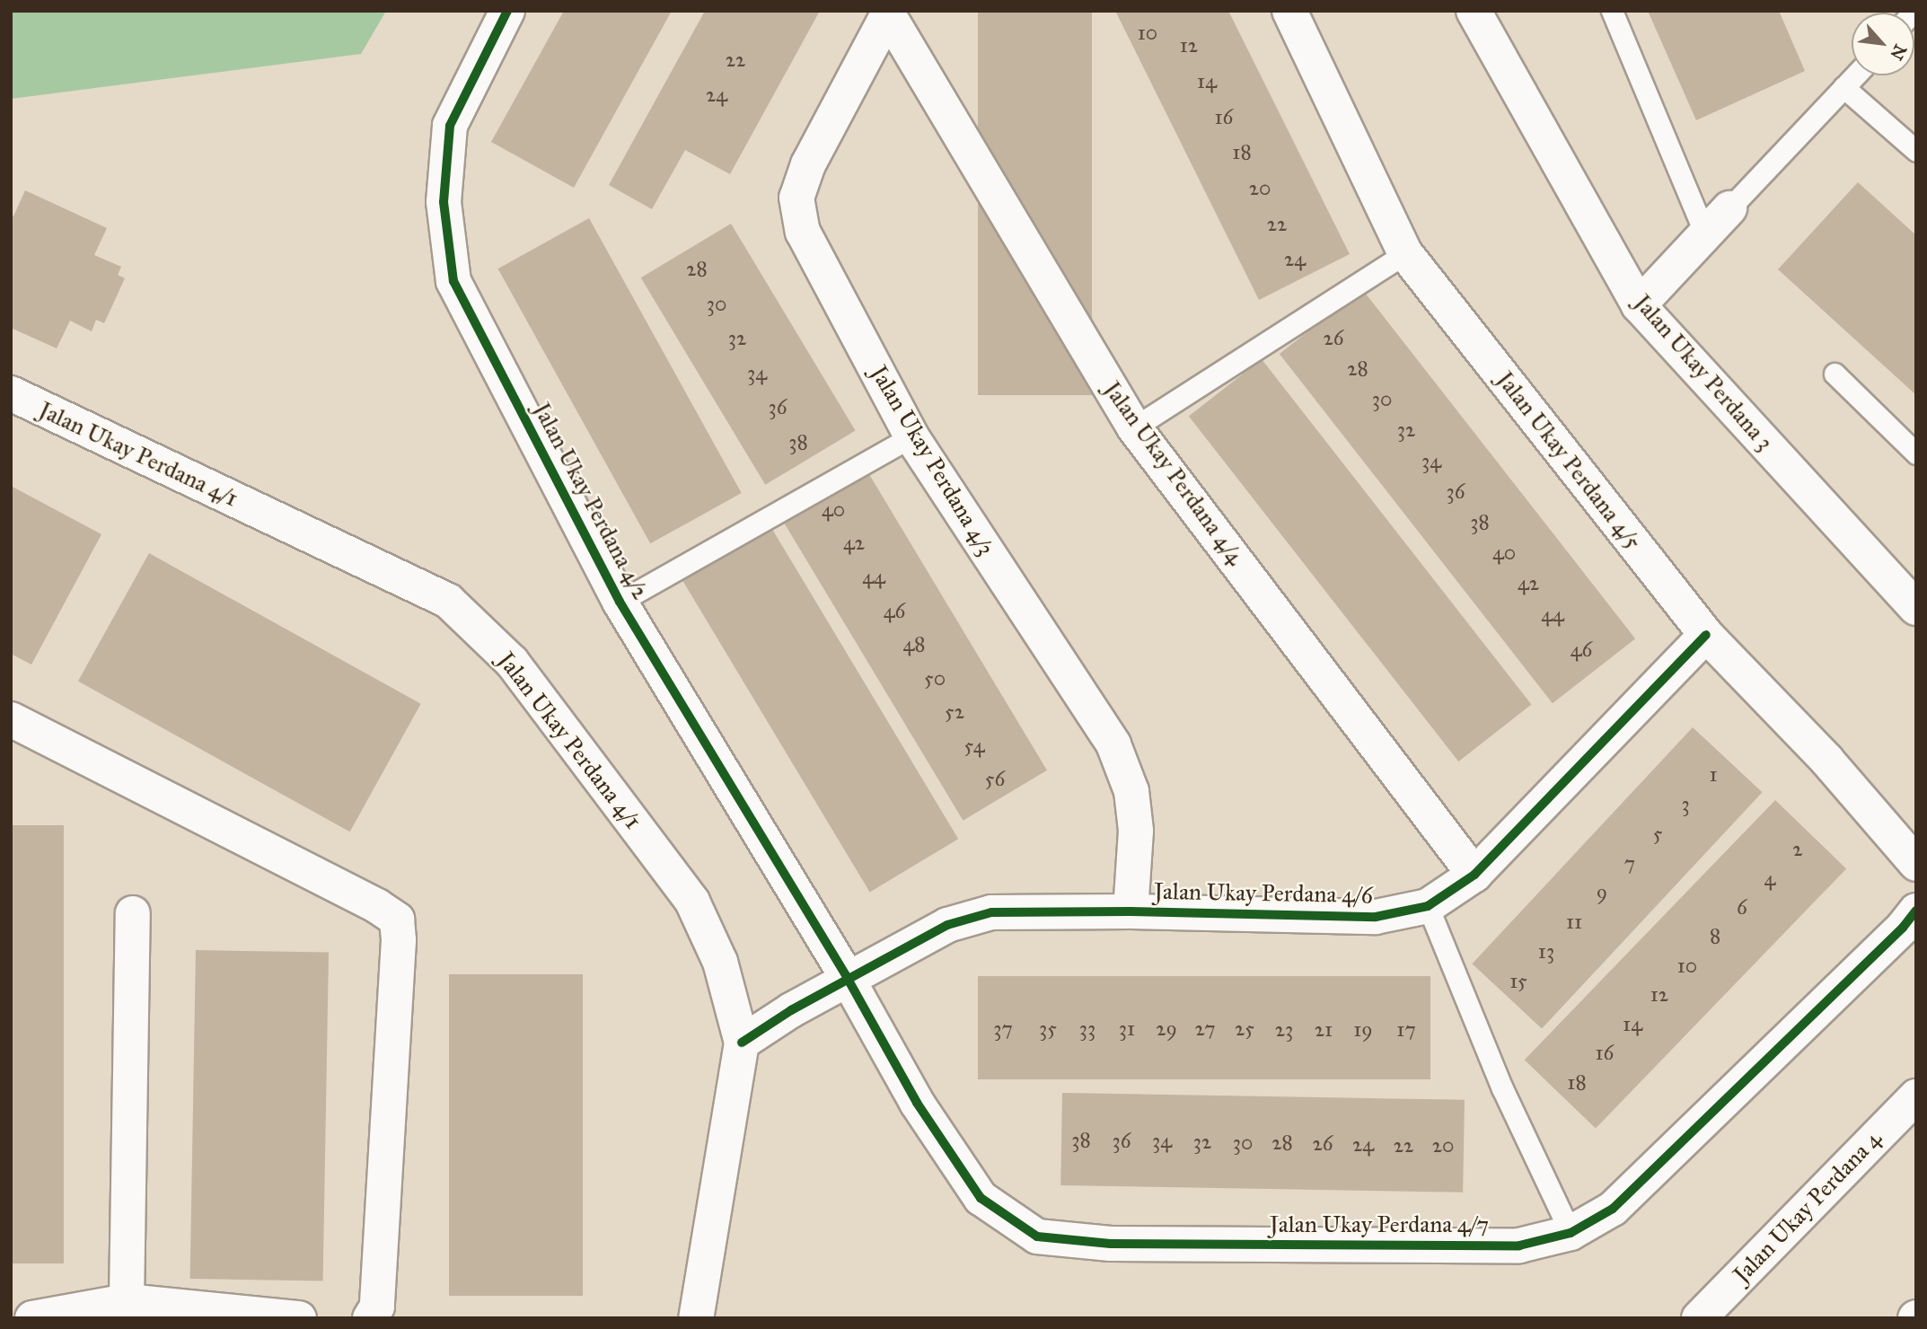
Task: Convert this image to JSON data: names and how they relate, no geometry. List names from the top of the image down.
{
  "streets": {
    "street": [
      "Jalan Ukay Perdana 3",
      "Jalan Ukay Perdana 4/1",
      "Jalan Ukay Perdana 4/3",
      "Jalan Ukay Perdana 4/5",
      "Jalan Ukay Perdana 4/4",
      "Jalan Ukay Perdana 4/2",
      "Jalan Ukay Perdana 4/6",
      "Jalan Ukay Perdana 4",
      "Jalan Ukay Perdana 4/7"
    ]
  },
  "crossings": [
    ["Jalan Ukay Perdana 4/1", "Jalan Ukay Perdana 4/6"],
    ["Jalan Ukay Perdana 4/3", "Jalan Ukay Perdana 4/4"],
    ["Jalan Ukay Perdana 4/3", "Jalan Ukay Perdana 4/6"],
    ["Jalan Ukay Perdana 4/5", "Jalan Ukay Perdana 4/6"],
    ["Jalan Ukay Perdana 4/4", "Jalan Ukay Perdana 4/6"],
    ["Jalan Ukay Perdana 4/2", "Jalan Ukay Perdana 4/6"],
    ["Jalan Ukay Perdana 4/2", "Jalan Ukay Perdana 4/7"],
    ["Jalan Ukay Perdana 4/6", "Jalan Ukay Perdana 4/7"]
  ],
  "house_numbers": [
    "10",
    "12",
    "22",
    "14",
    "24",
    "16",
    "18",
    "20",
    "22",
    "24",
    "28",
    "30",
    "32",
    "26",
    "28",
    "34",
    "30",
    "36",
    "32",
    "38",
    "34",
    "36",
    "40",
    "38",
    "42",
    "40",
    "44",
    "42",
    "46",
    "44",
    "48",
    "46",
    "50",
    "52",
    "54",
    "1",
    "56",
    "3",
    "5",
    "2",
    "7",
    "4",
    "9",
    "6",
    "11",
    "8",
    "13",
    "10",
    "15",
    "12",
    "14",
    "37",
    "35",
    "33",
    "31",
    "29",
    "27",
    "25",
    "23",
    "21",
    "19",
    "17",
    "16",
    "18",
    "38",
    "36",
    "34",
    "32",
    "30",
    "28",
    "26",
    "24",
    "22",
    "20"
  ],
  "north": "bottom right"
}
